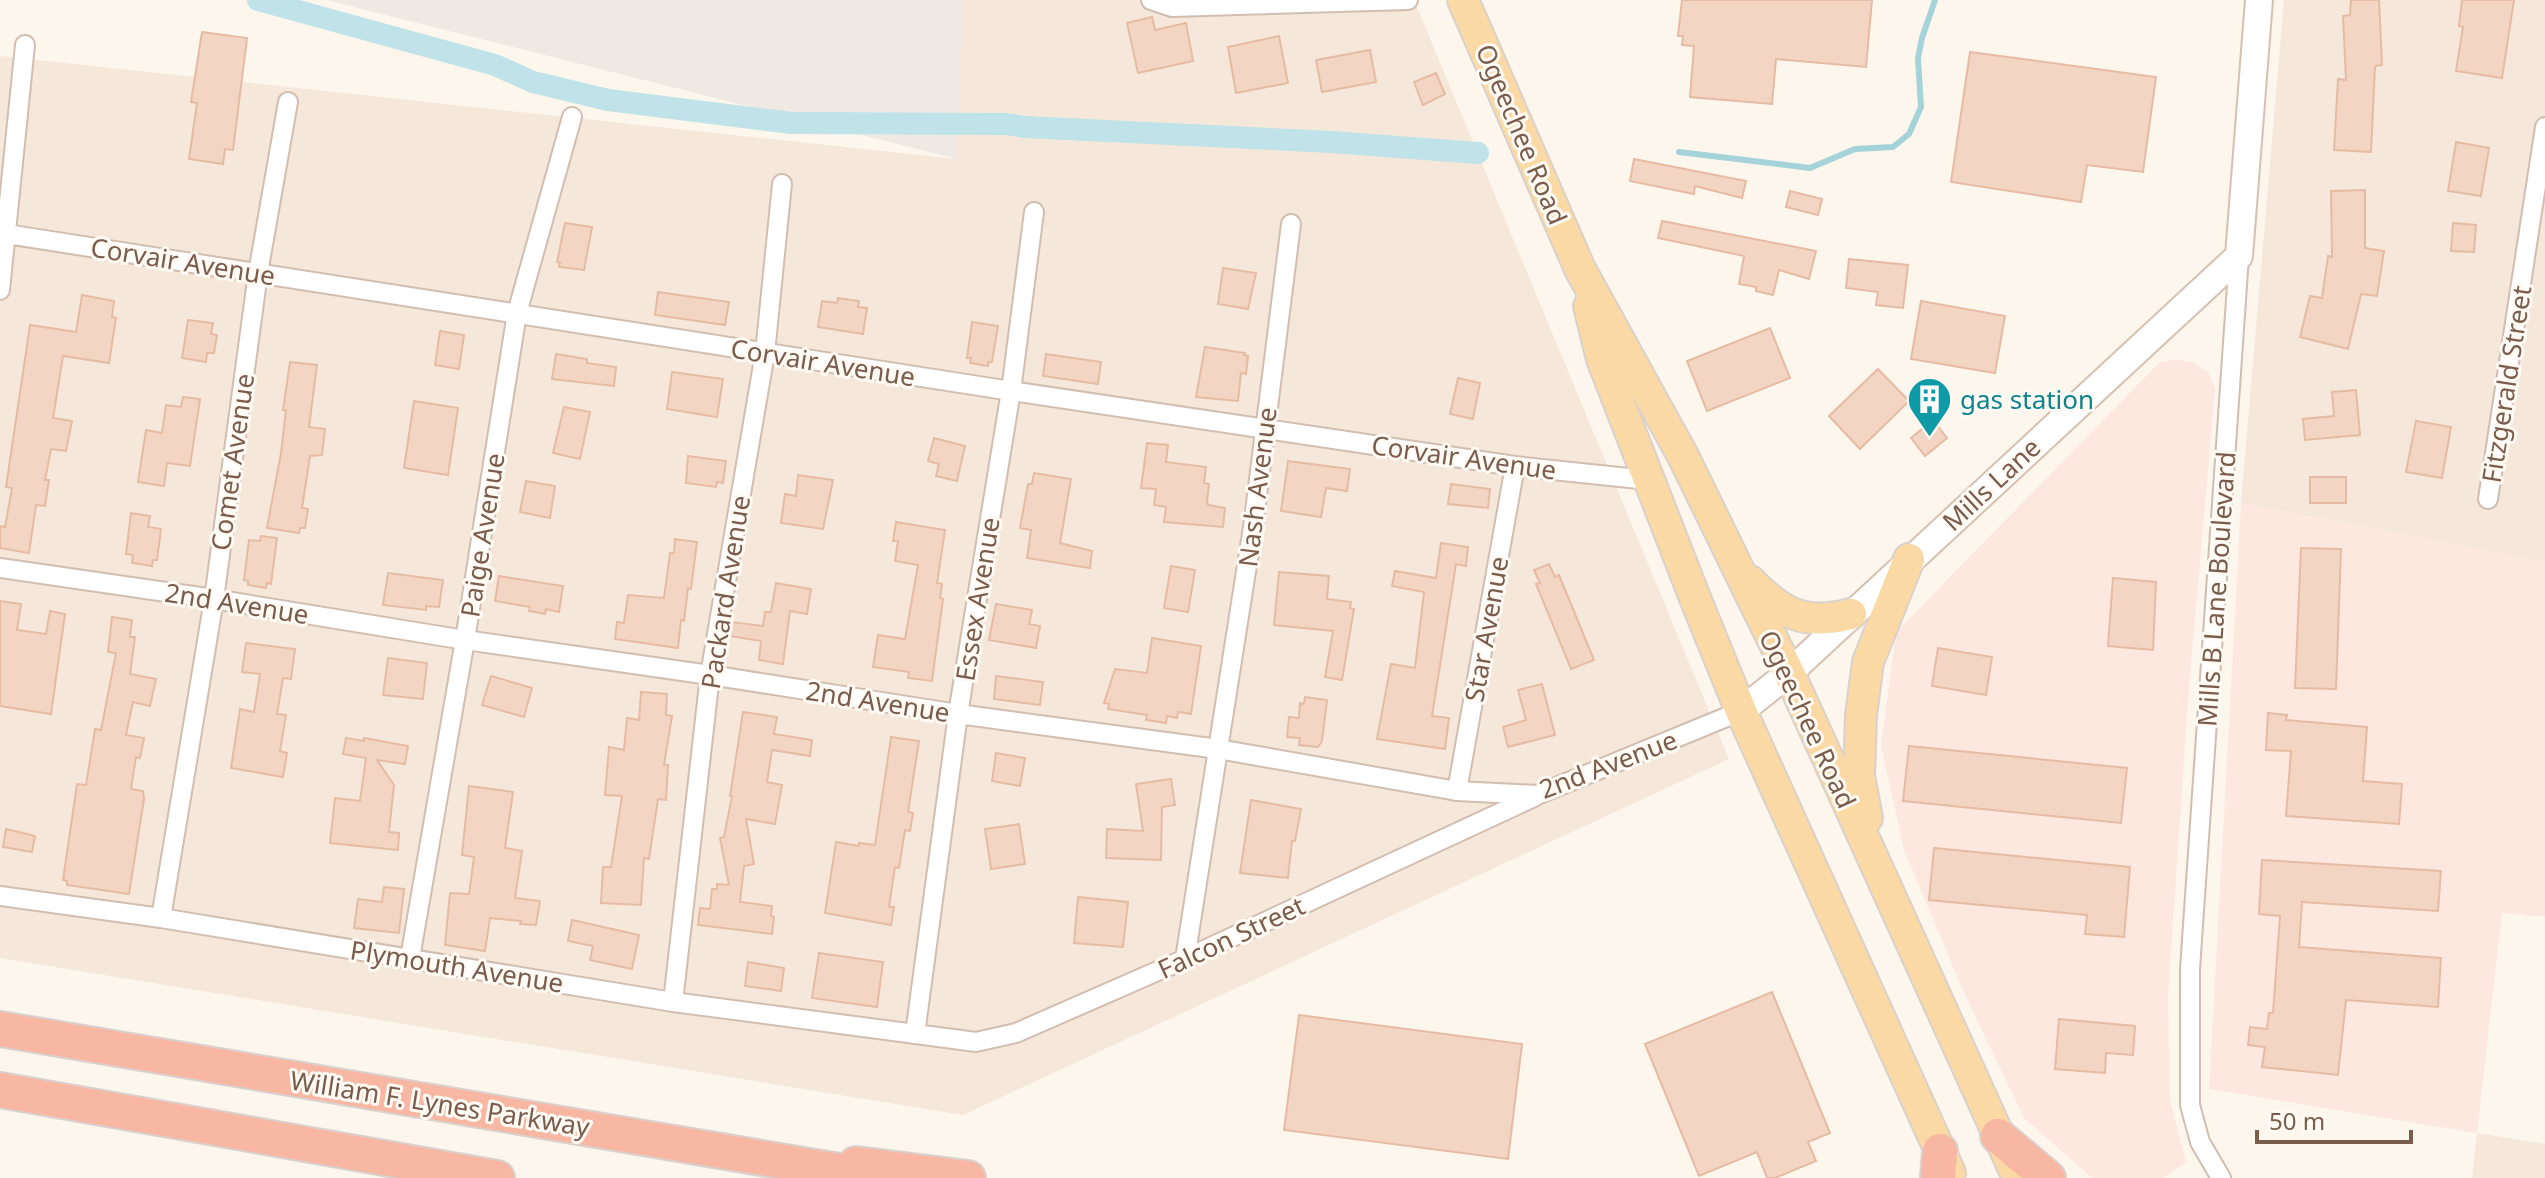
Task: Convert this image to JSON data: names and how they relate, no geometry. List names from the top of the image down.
{
  "streets": {
    "highway": ["William F. Lynes Parkway"],
    "main road": ["Ogeechee Road", "Mills Lane", "Mills B Lane Boulevard"],
    "street": [
      "Corvair Avenue",
      "Fitzgerald Street",
      "Comet Avenue",
      "Nash Avenue",
      "Paige Avenue",
      "Packard Avenue",
      "Essex Avenue",
      "2nd Avenue",
      "Star Avenue",
      "Falcon Street",
      "Plymouth Avenue"
    ]
  },
  "crossings": [
    ["Ogeechee Road", "Corvair Avenue"],
    ["Ogeechee Road", "Mills Lane"],
    ["Ogeechee Road", "2nd Avenue"],
    ["Corvair Avenue", "Comet Avenue"],
    ["Corvair Avenue", "Nash Avenue"],
    ["Corvair Avenue", "Paige Avenue"],
    ["Corvair Avenue", "Packard Avenue"],
    ["Corvair Avenue", "Essex Avenue"],
    ["Corvair Avenue", "Star Avenue"],
    ["Comet Avenue", "2nd Avenue"],
    ["Comet Avenue", "Plymouth Avenue"],
    ["Mills Lane", "Mills B Lane Boulevard"],
    ["Mills Lane", "2nd Avenue"],
    ["Nash Avenue", "2nd Avenue"],
    ["Nash Avenue", "Falcon Street"],
    ["Paige Avenue", "2nd Avenue"],
    ["Paige Avenue", "Plymouth Avenue"],
    ["Packard Avenue", "2nd Avenue"],
    ["Packard Avenue", "Plymouth Avenue"],
    ["Essex Avenue", "2nd Avenue"],
    ["Essex Avenue", "Falcon Street"],
    ["Essex Avenue", "Plymouth Avenue"],
    ["2nd Avenue", "Star Avenue"],
    ["2nd Avenue", "Falcon Street"],
    ["Falcon Street", "Plymouth Avenue"]
  ],
  "places": {
    "building": ["gas station"]
  },
  "scale_bar": "50 m"
}
